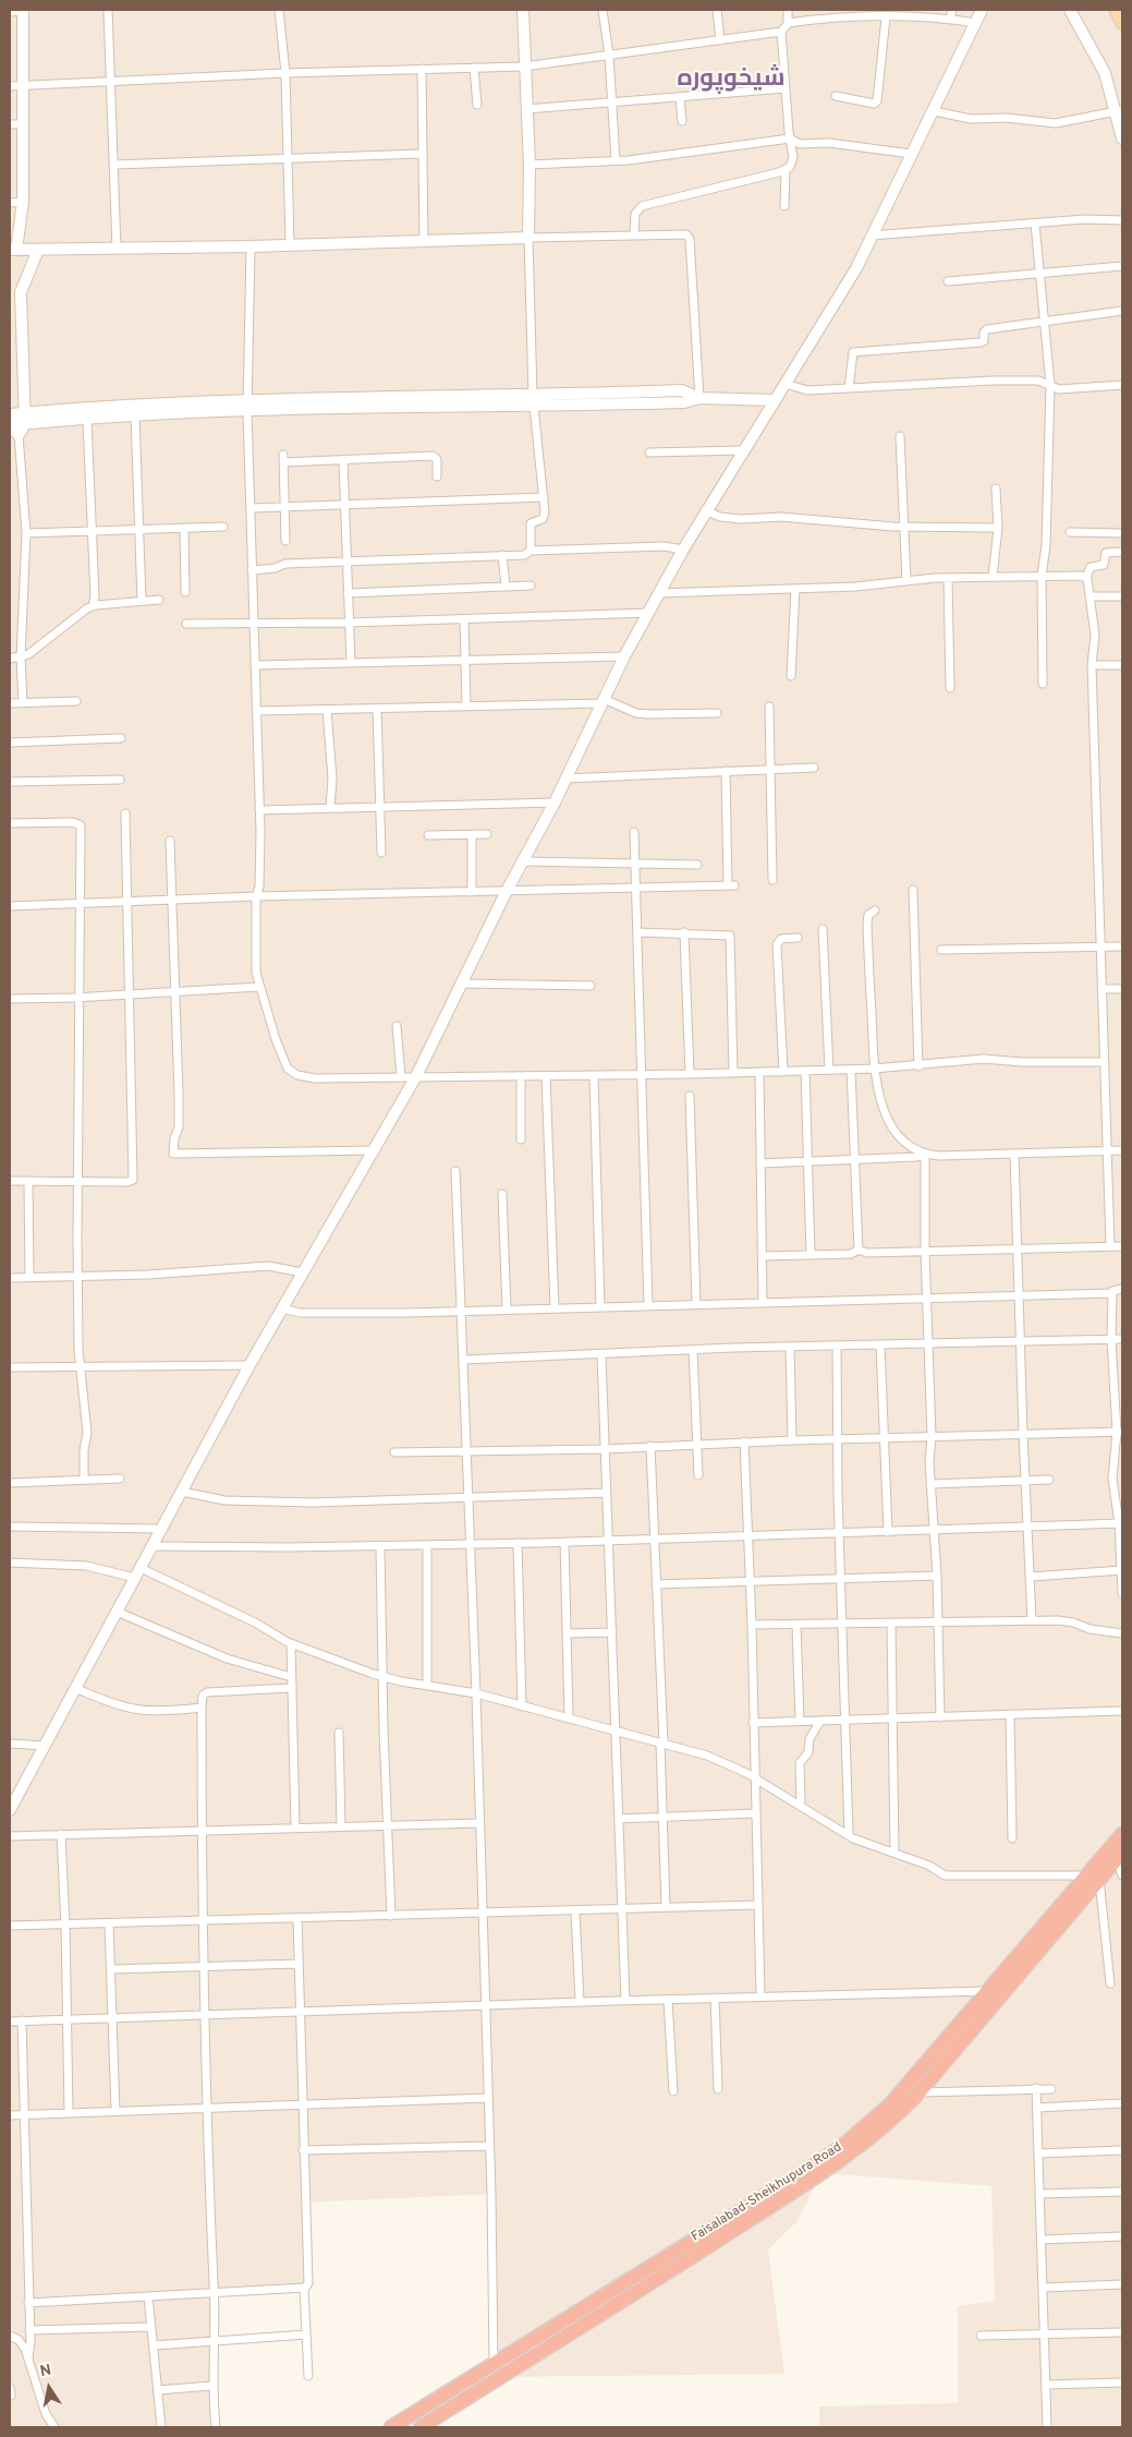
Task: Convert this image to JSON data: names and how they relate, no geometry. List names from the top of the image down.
{
  "streets": {
    "highway": ["Faisalabad-Sheikhupura Road"]
  },
  "districts": ["شیخوپورہ"],
  "north": "top"
}
